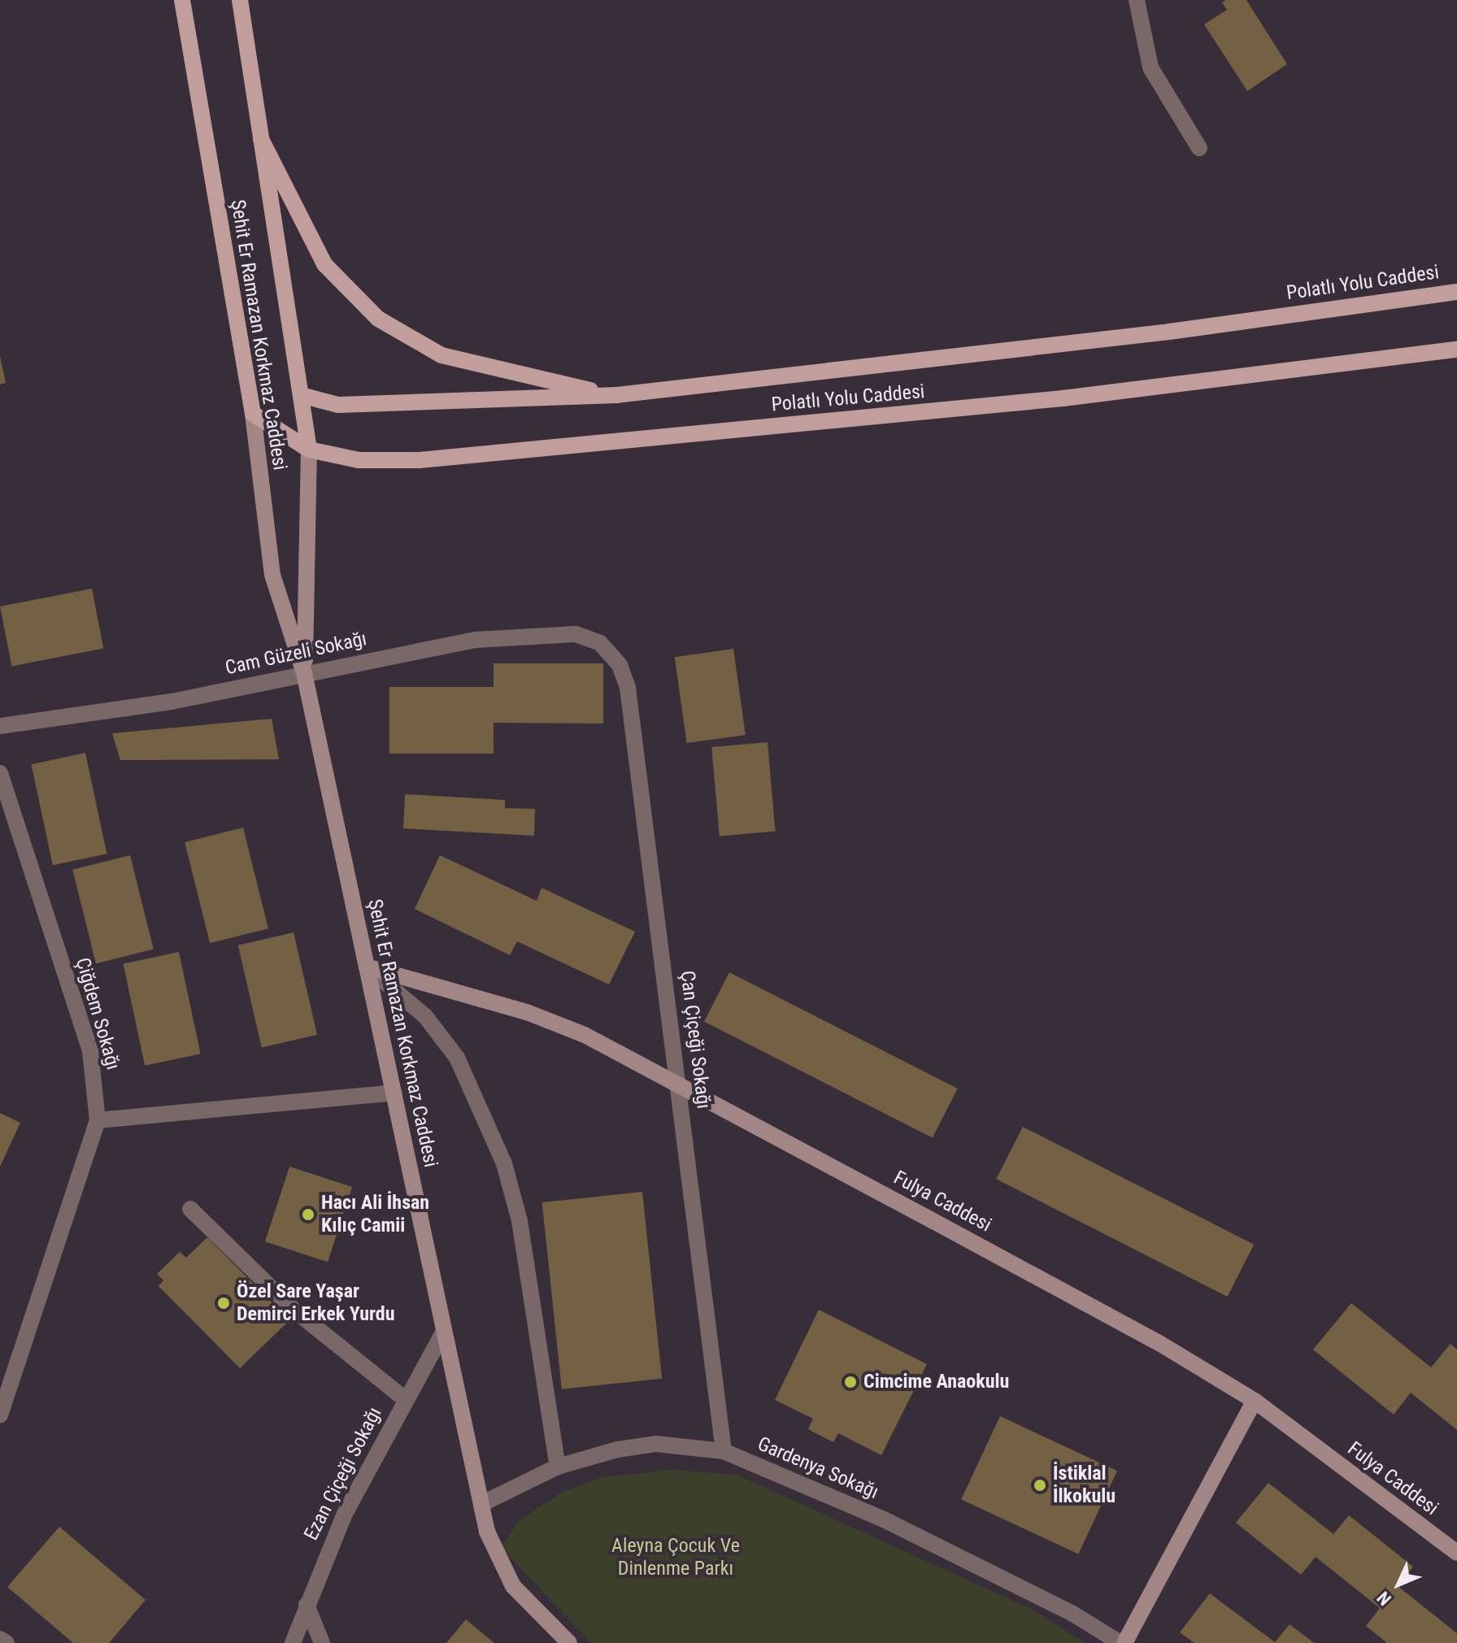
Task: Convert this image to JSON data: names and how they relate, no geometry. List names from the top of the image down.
{
  "streets": {
    "main road": ["Polatlı Yolu Caddesi", "Şehit Er Ramazan Korkmaz Caddesi"],
    "street": [
      "Cam Güzeli Sokağı",
      "Çiğdem Sokağı",
      "Çan Çiçeği Sokağı",
      "Fulya Caddesi",
      "Gardenya Sokağı",
      "Ezan Çiçeği Sokağı"
    ]
  },
  "crossings": [
    ["Polatlı Yolu Caddesi", "Şehit Er Ramazan Korkmaz Caddesi"],
    ["Şehit Er Ramazan Korkmaz Caddesi", "Cam Güzeli Sokağı"],
    ["Şehit Er Ramazan Korkmaz Caddesi", "Fulya Caddesi"],
    ["Şehit Er Ramazan Korkmaz Caddesi", "Gardenya Sokağı"],
    ["Şehit Er Ramazan Korkmaz Caddesi", "Ezan Çiçeği Sokağı"],
    ["Cam Güzeli Sokağı", "Çan Çiçeği Sokağı"],
    ["Çan Çiçeği Sokağı", "Fulya Caddesi"],
    ["Çan Çiçeği Sokağı", "Gardenya Sokağı"]
  ],
  "parks": ["Aleyna Çocuk Ve Dinlenme Parkı"],
  "places": [
    "Hacı Ali İhsan Kılıç Camii",
    "Özel Sare Yaşar Demirci Erkek Yurdu",
    "Cimcime Anaokulu",
    "İstiklal İlkokulu"
  ],
  "north": "bottom left"
}
